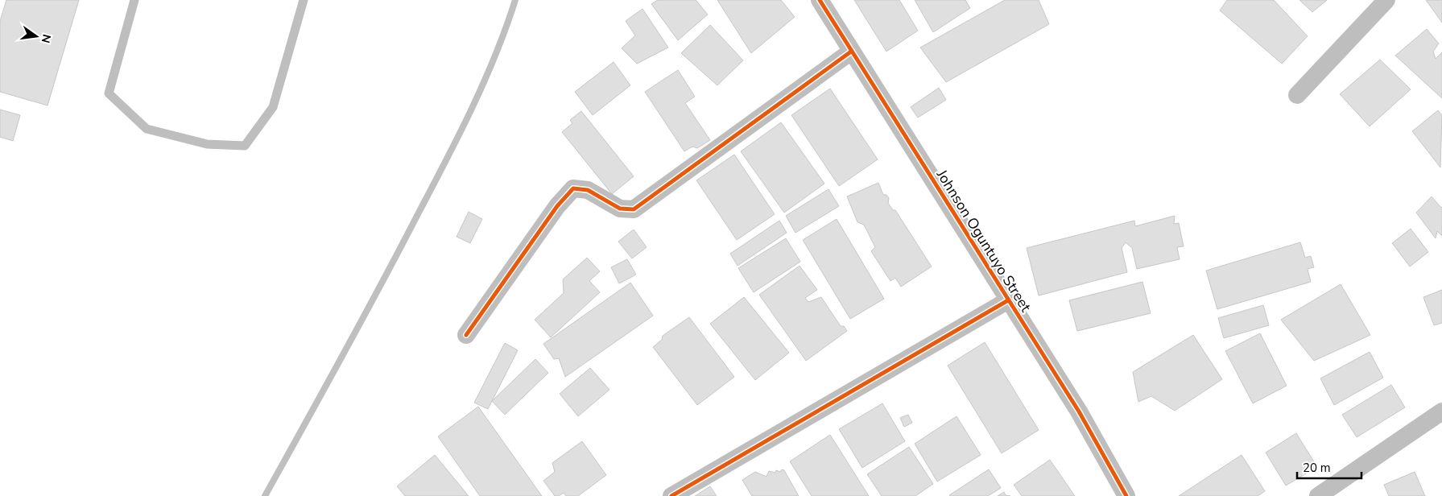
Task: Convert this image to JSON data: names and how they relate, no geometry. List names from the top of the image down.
{
  "streets": {
    "street": ["Johnson Oguntuyo Street"]
  },
  "scale_bar": "20 m",
  "north": "right"
}
